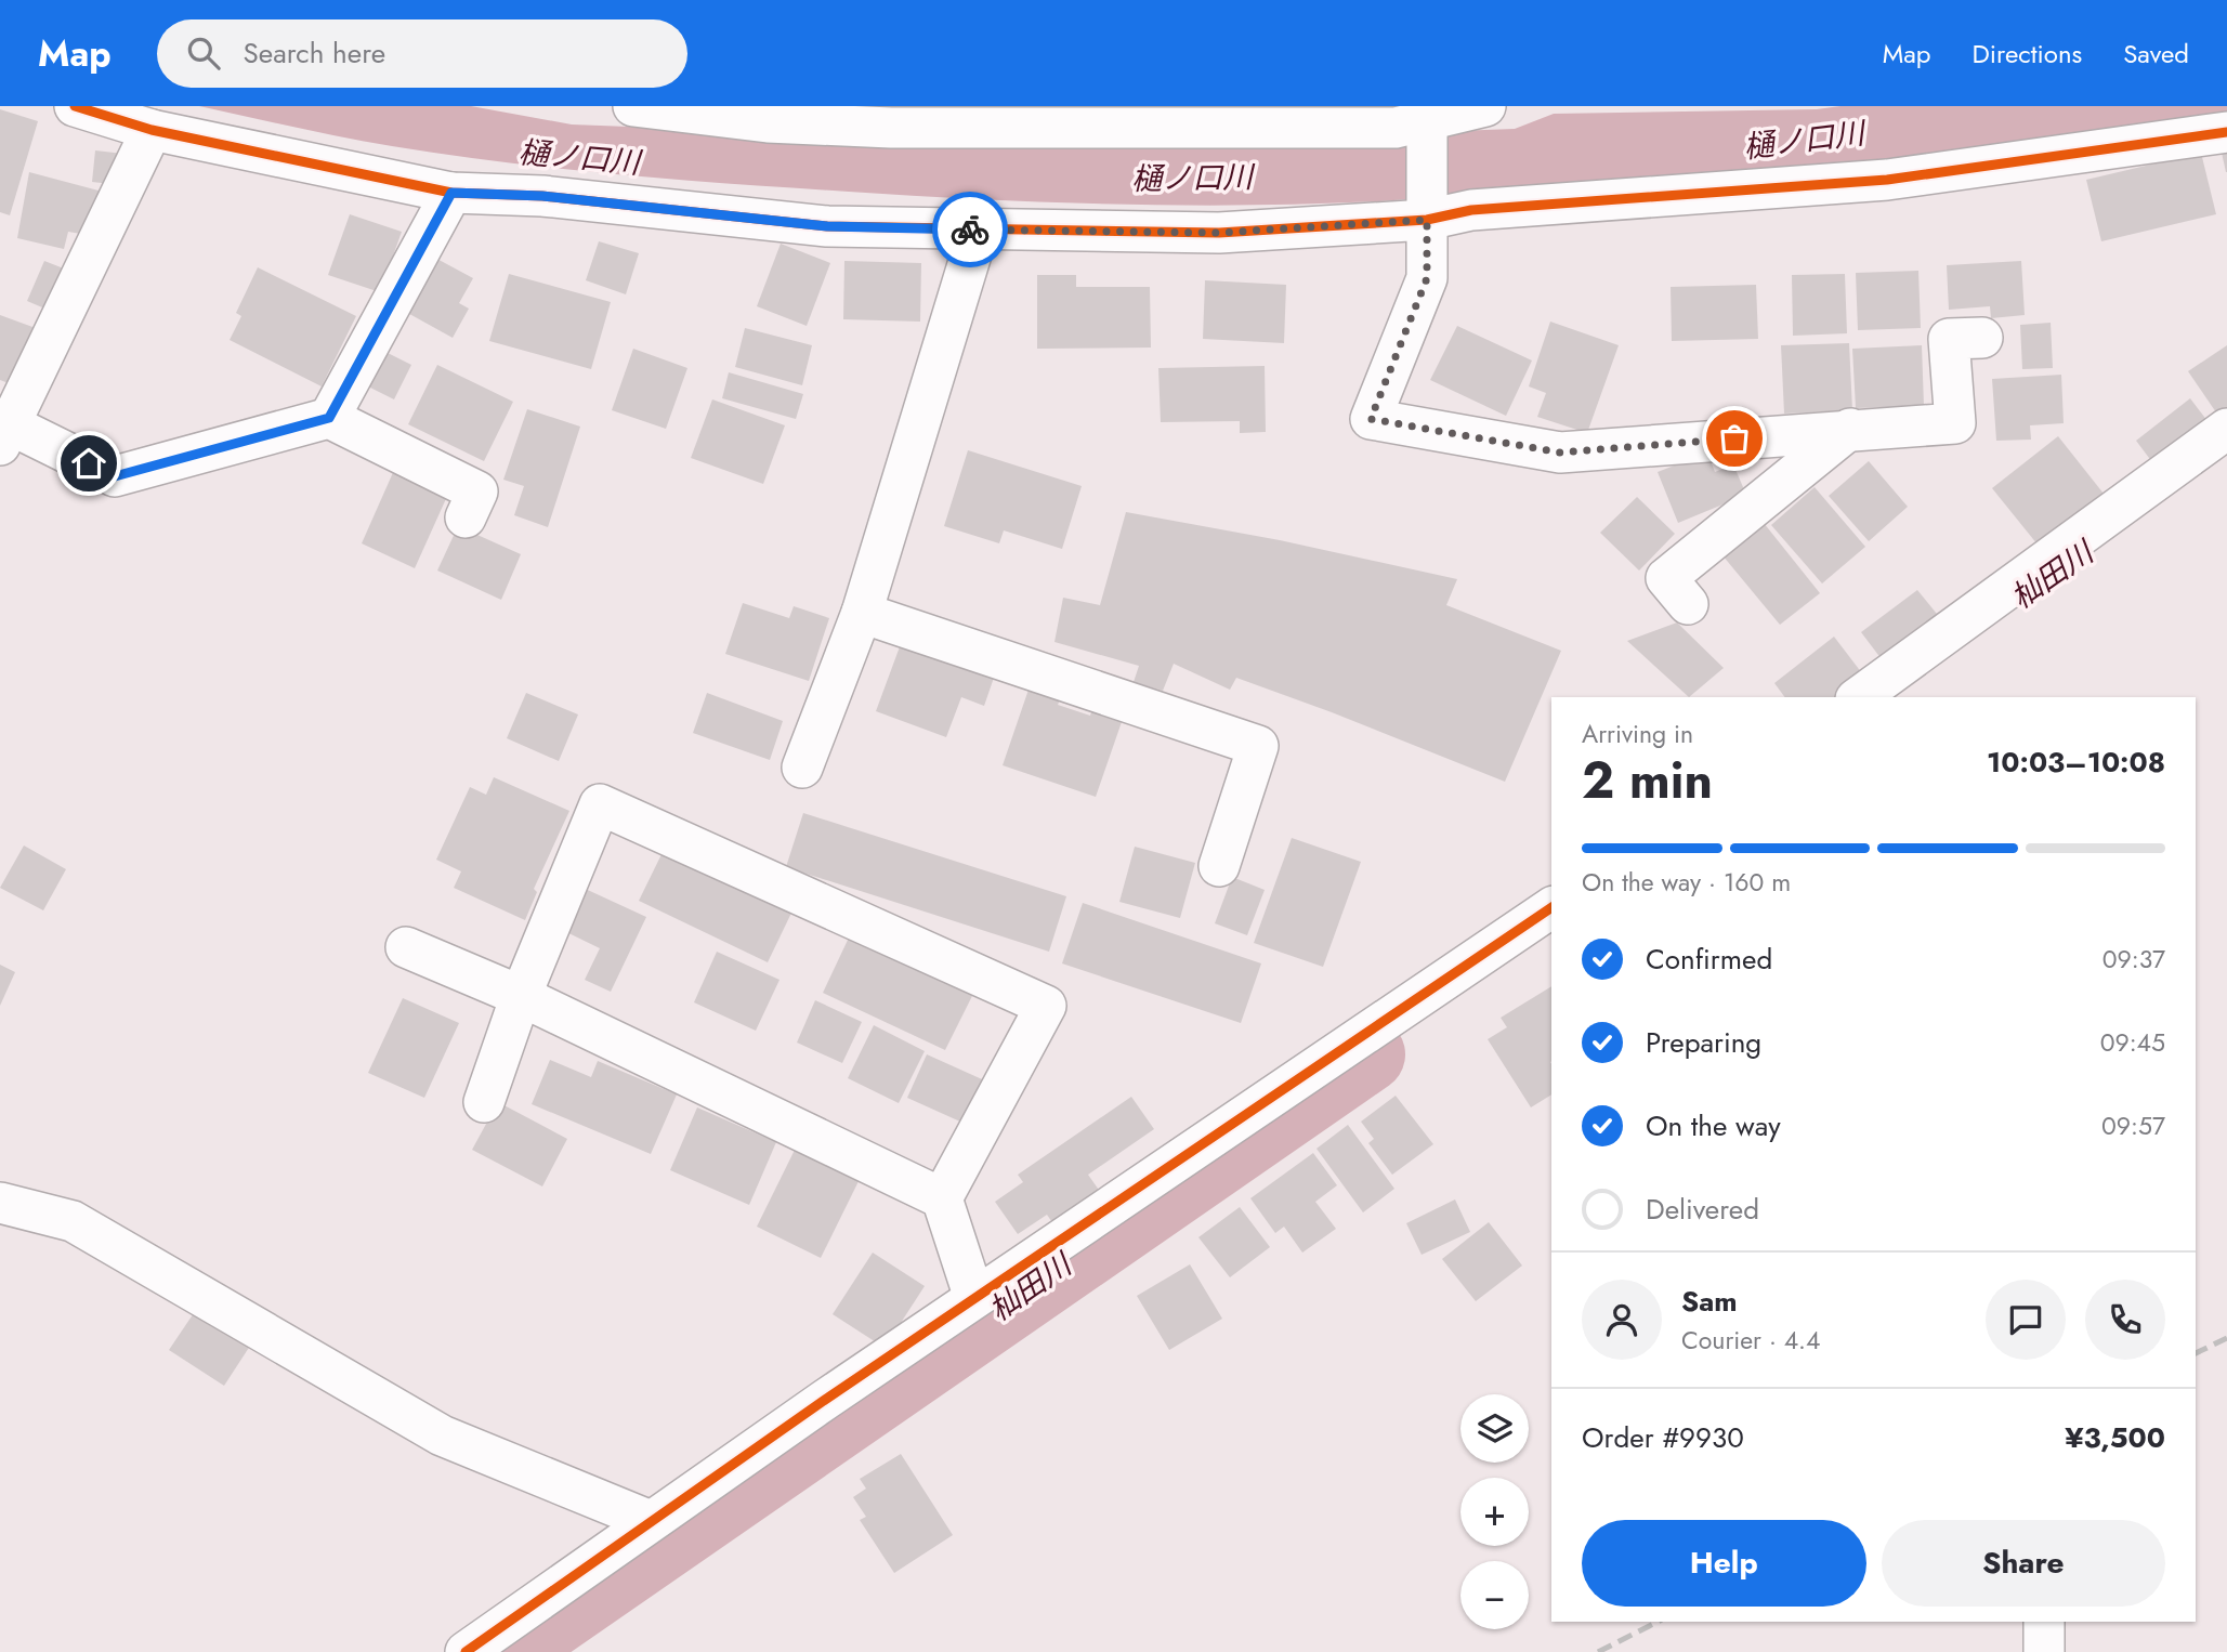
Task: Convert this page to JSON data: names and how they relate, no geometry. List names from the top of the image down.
{
  "water": ["樋ノ口川", "杣田川"],
  "page": {
    "header": "Map",
    "search": "Search here",
    "nav": ["Map", "Directions", "Saved"],
    "heading": ["2 min", "Arriving in", "10:03–10:08"],
    "panel": [
      "Sam",
      "Courier · 4.4",
      "Order #9930",
      "¥3,500"
    ],
    "bar": "On the way · 160 m",
    "list": [
      ["Confirmed", "09:37"],
      ["Preparing", "09:45"],
      ["On the way", "09:57"],
      "Delivered"
    ],
    "map_buttons": ["+", "−"],
    "buttons": ["Help", "Share"]
  }
}
